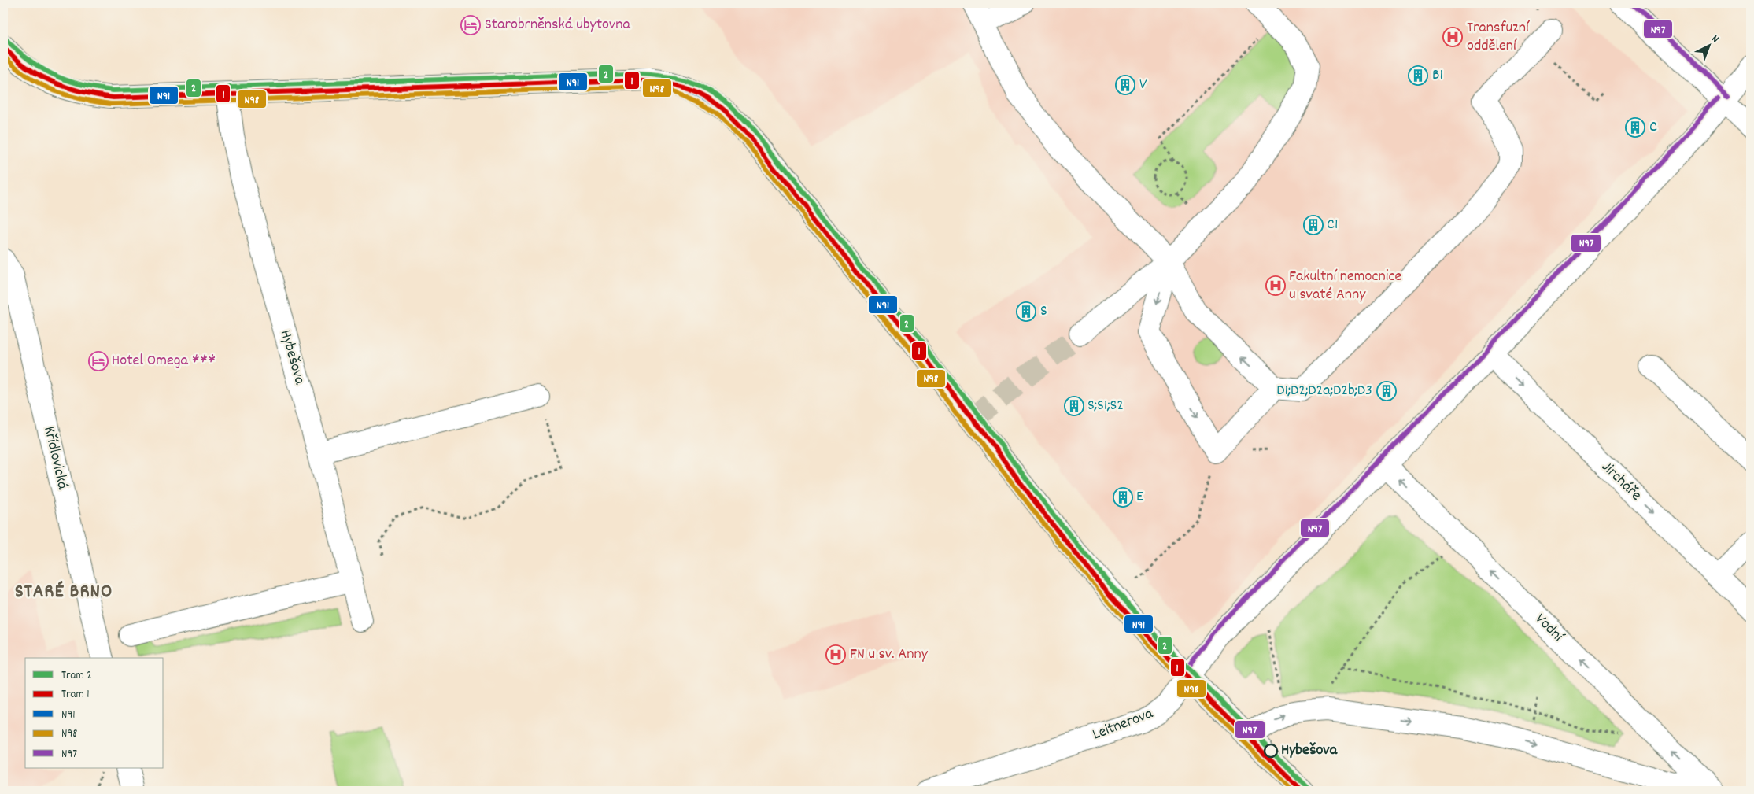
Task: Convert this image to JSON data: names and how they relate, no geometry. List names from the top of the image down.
{
  "streets": {
    "street": [
      "Hybešova",
      "Křídlovická",
      "Jircháře",
      "Vodní",
      "Leitnerova"
    ]
  },
  "crossings": [
    ["Jircháře", "Leitnerova"],
    ["Vodní", "Leitnerova"]
  ],
  "one_way": ["Vodní"],
  "districts": ["STARÉ BRNO"],
  "places": {
    "hotel": ["Starobrněnská ubytovna", "Hotel Omega ***"],
    "hospital": ["Transfuzní oddělení", "Fakultní nemocnice u svaté Anny", "FN u sv. Anny"],
    "building": [
      "B1",
      "V",
      "C",
      "C1",
      "S",
      "D1;D2;D2a;D2b;D3",
      "S;S1;S2",
      "E"
    ],
    "other": ["Hybešova"]
  },
  "lines": [
    "transit line N97",
    "tram line 2",
    "transit line N91",
    "tram line 1",
    "transit line N98"
  ],
  "legend": [
    "Tram 2",
    "Tram 1",
    "N91",
    "N98",
    "N97"
  ],
  "north": "top right"
}
